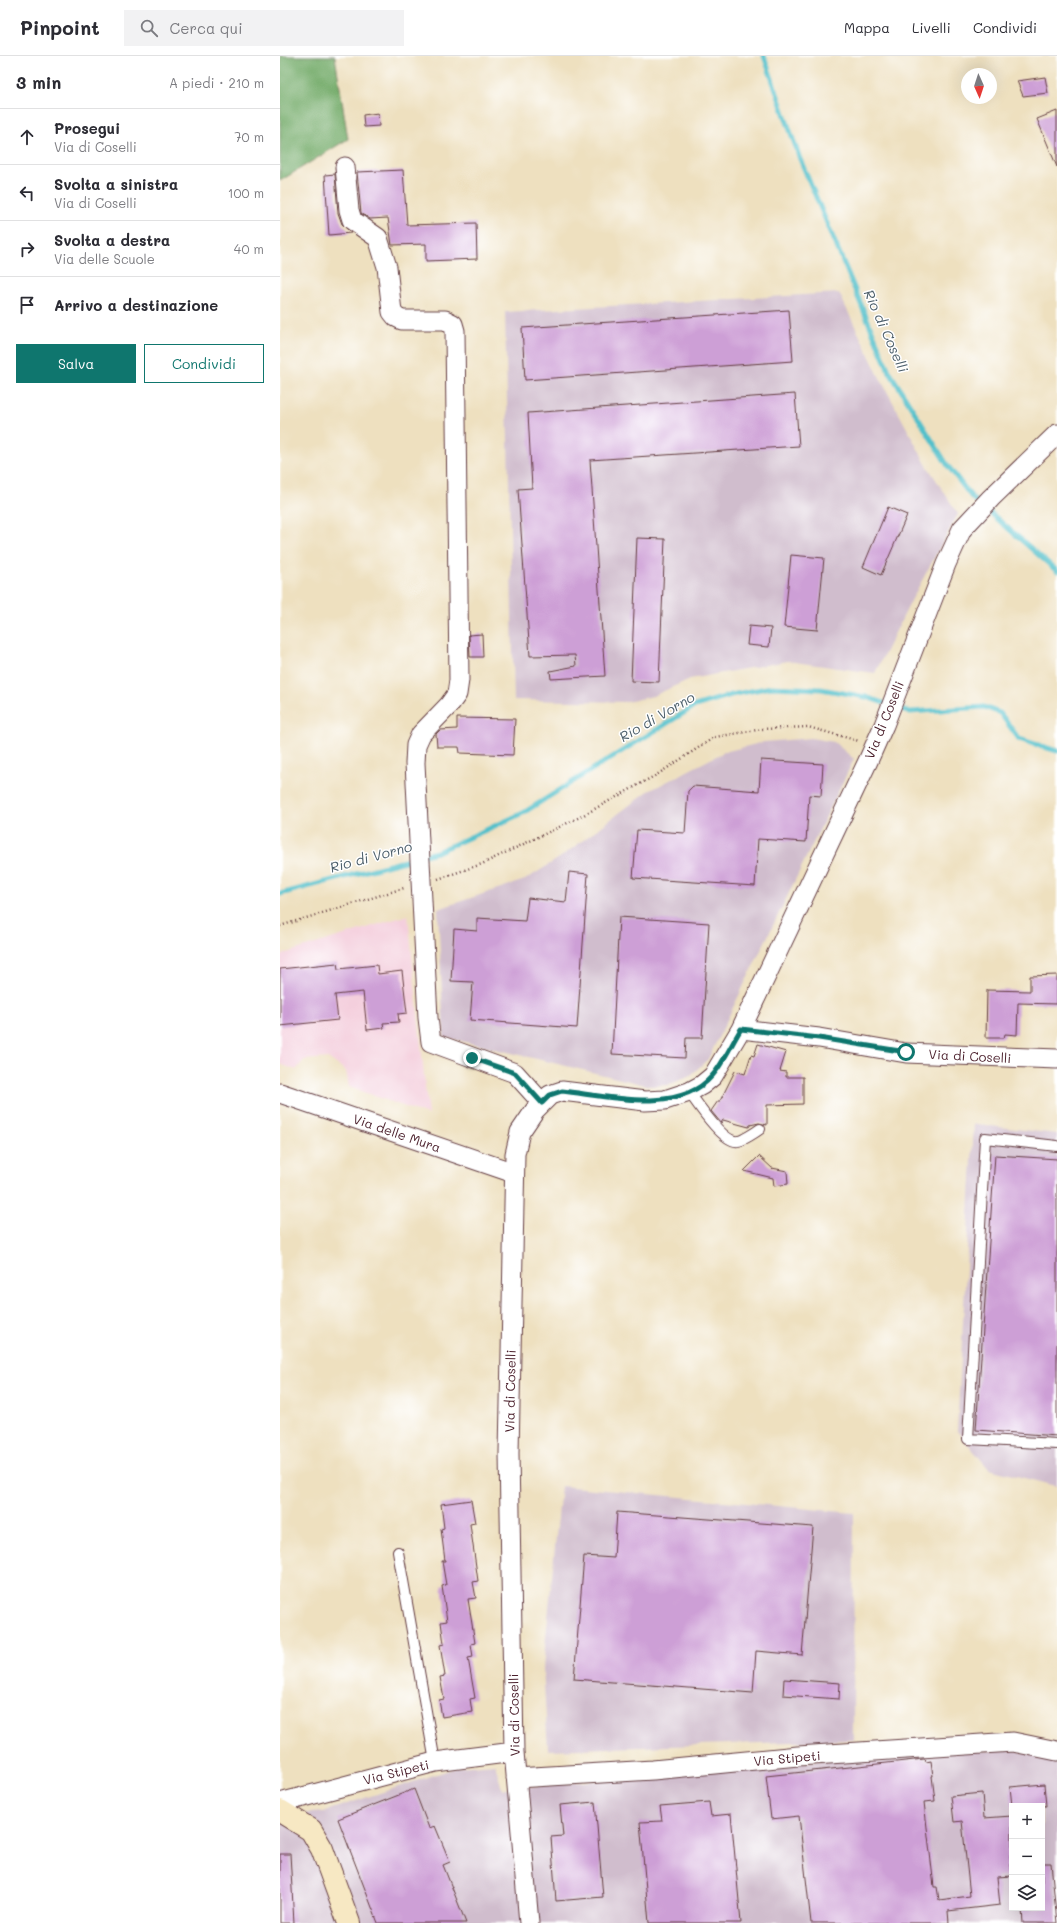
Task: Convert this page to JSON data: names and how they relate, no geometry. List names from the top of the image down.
{
  "streets": {
    "street": ["Via di Coselli", "Via delle Mura", "Via Stipeti"]
  },
  "crossings": [
    ["Via di Coselli", "Via delle Mura"],
    ["Via di Coselli", "Via Stipeti"]
  ],
  "water": ["Rio di Coselli", "Rio di Vorno"],
  "north": "bottom",
  "page": {
    "header": "Pinpoint",
    "search": "Cerca qui",
    "nav": ["Mappa", "Livelli", "Condividi"],
    "heading": ["3 min", "A piedi · 210 m"],
    "list": [
      ["Prosegui", "Via di Coselli", "70 m"],
      ["Svolta a sinistra", "Via di Coselli", "100 m"],
      ["Svolta a destra", "Via delle Scuole", "40 m"],
      "Arrivo a destinazione"
    ],
    "buttons": ["Salva", "Condividi"],
    "map_buttons": ["+", "−"]
  }
}
